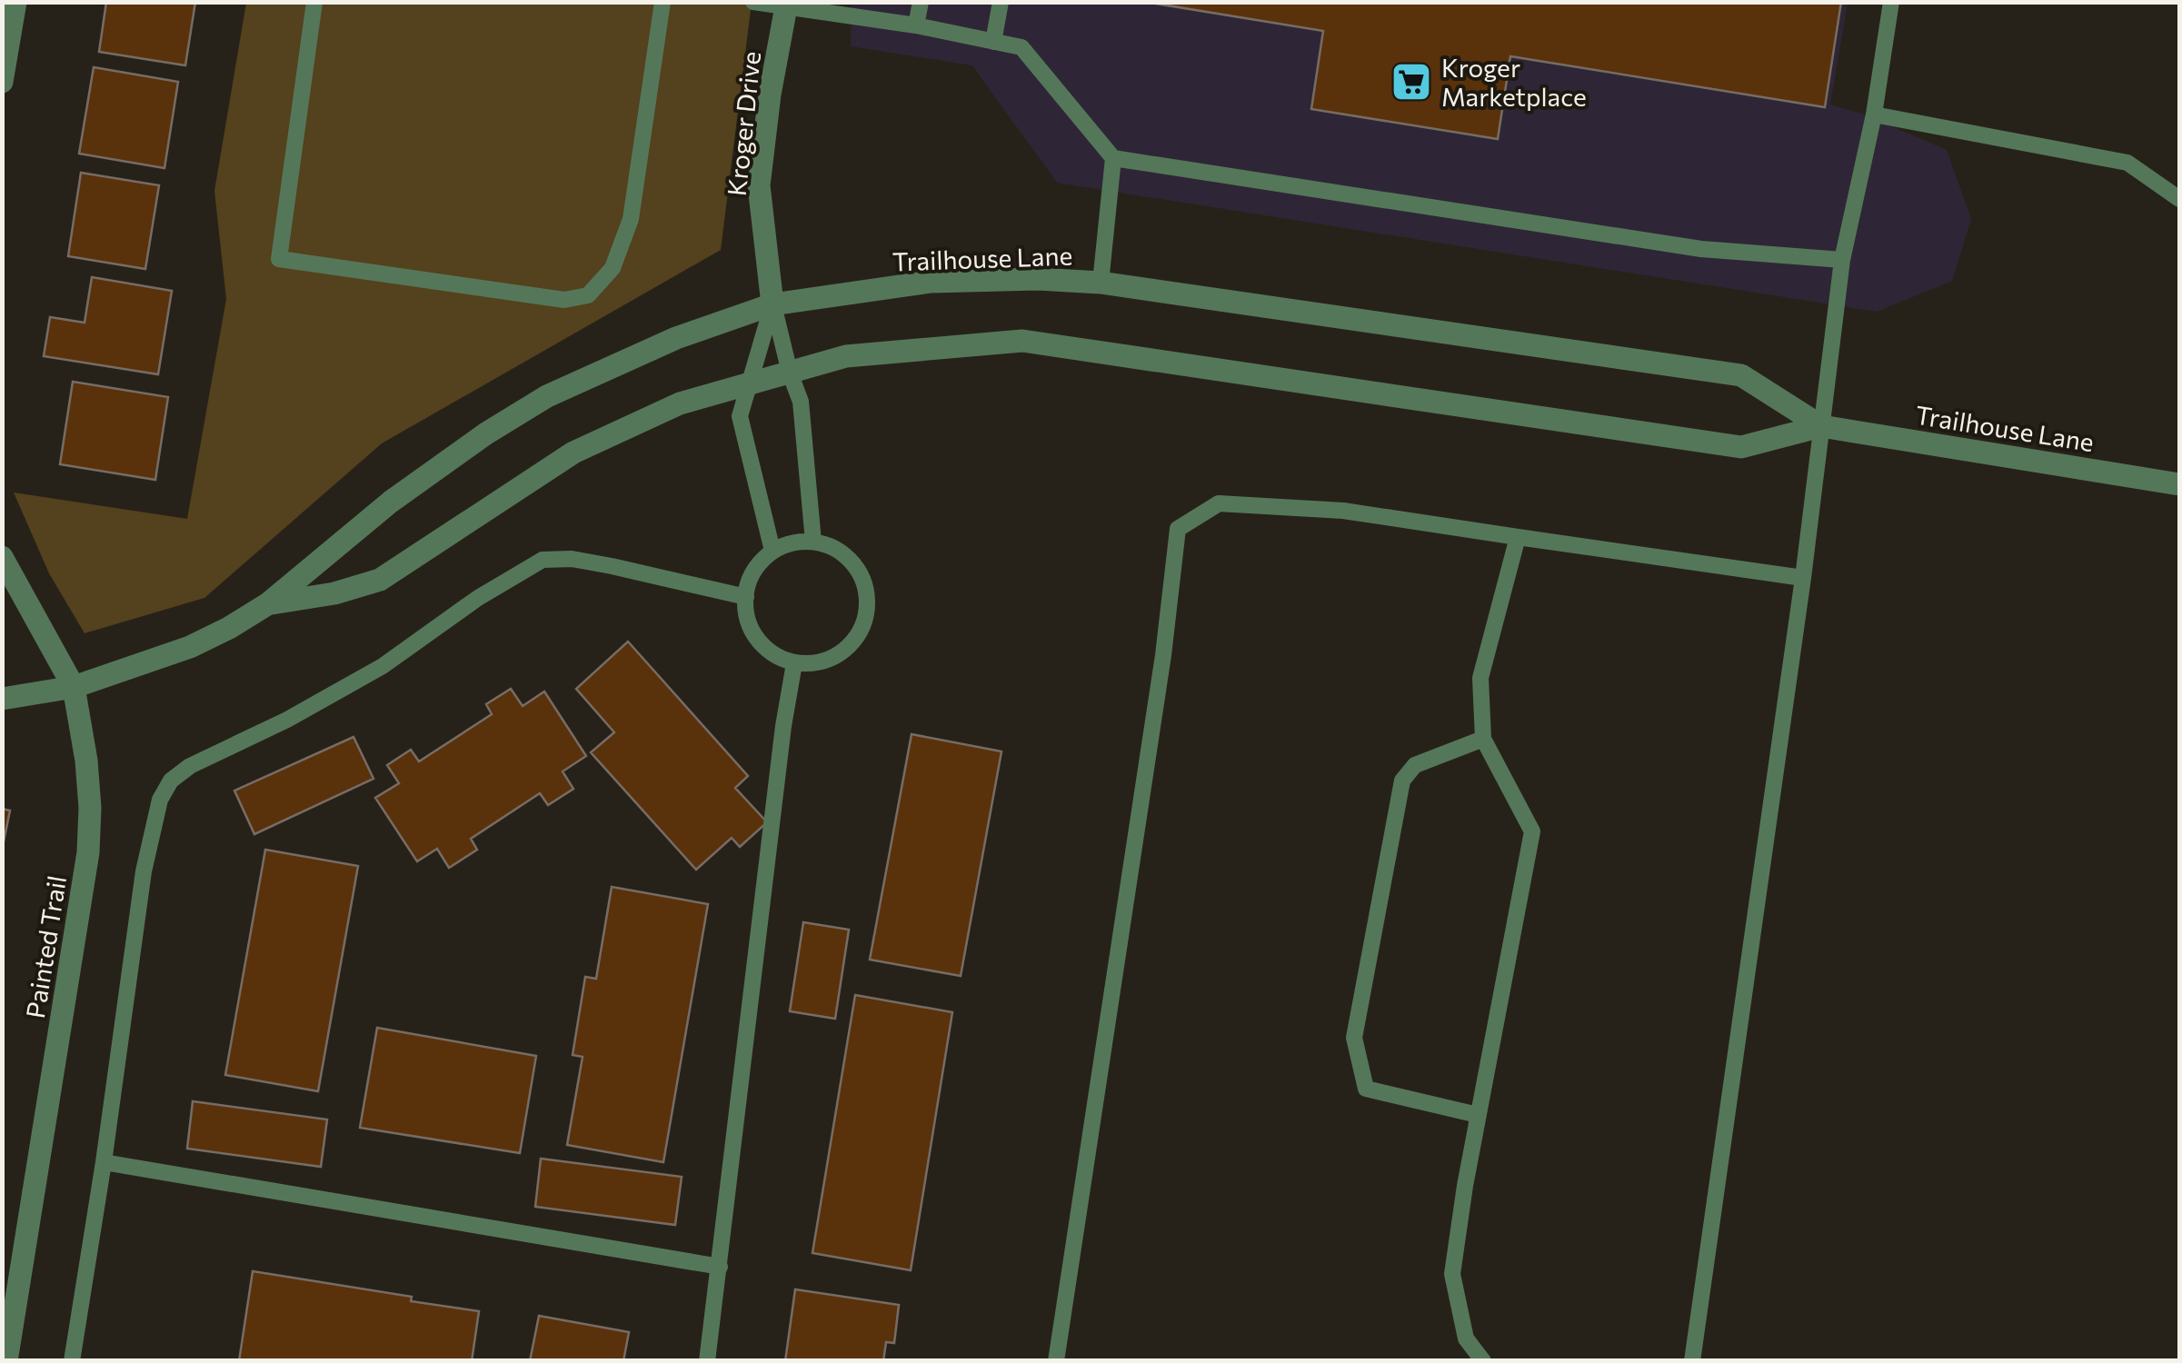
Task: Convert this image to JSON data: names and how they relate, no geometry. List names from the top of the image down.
{
  "streets": {
    "street": ["Kroger Drive", "Trailhouse Lane", "Painted Trail"]
  },
  "crossings": [
    ["Kroger Drive", "Trailhouse Lane"],
    ["Trailhouse Lane", "Painted Trail"]
  ],
  "places": {
    "supermarket": ["Kroger Marketplace"]
  }
}
